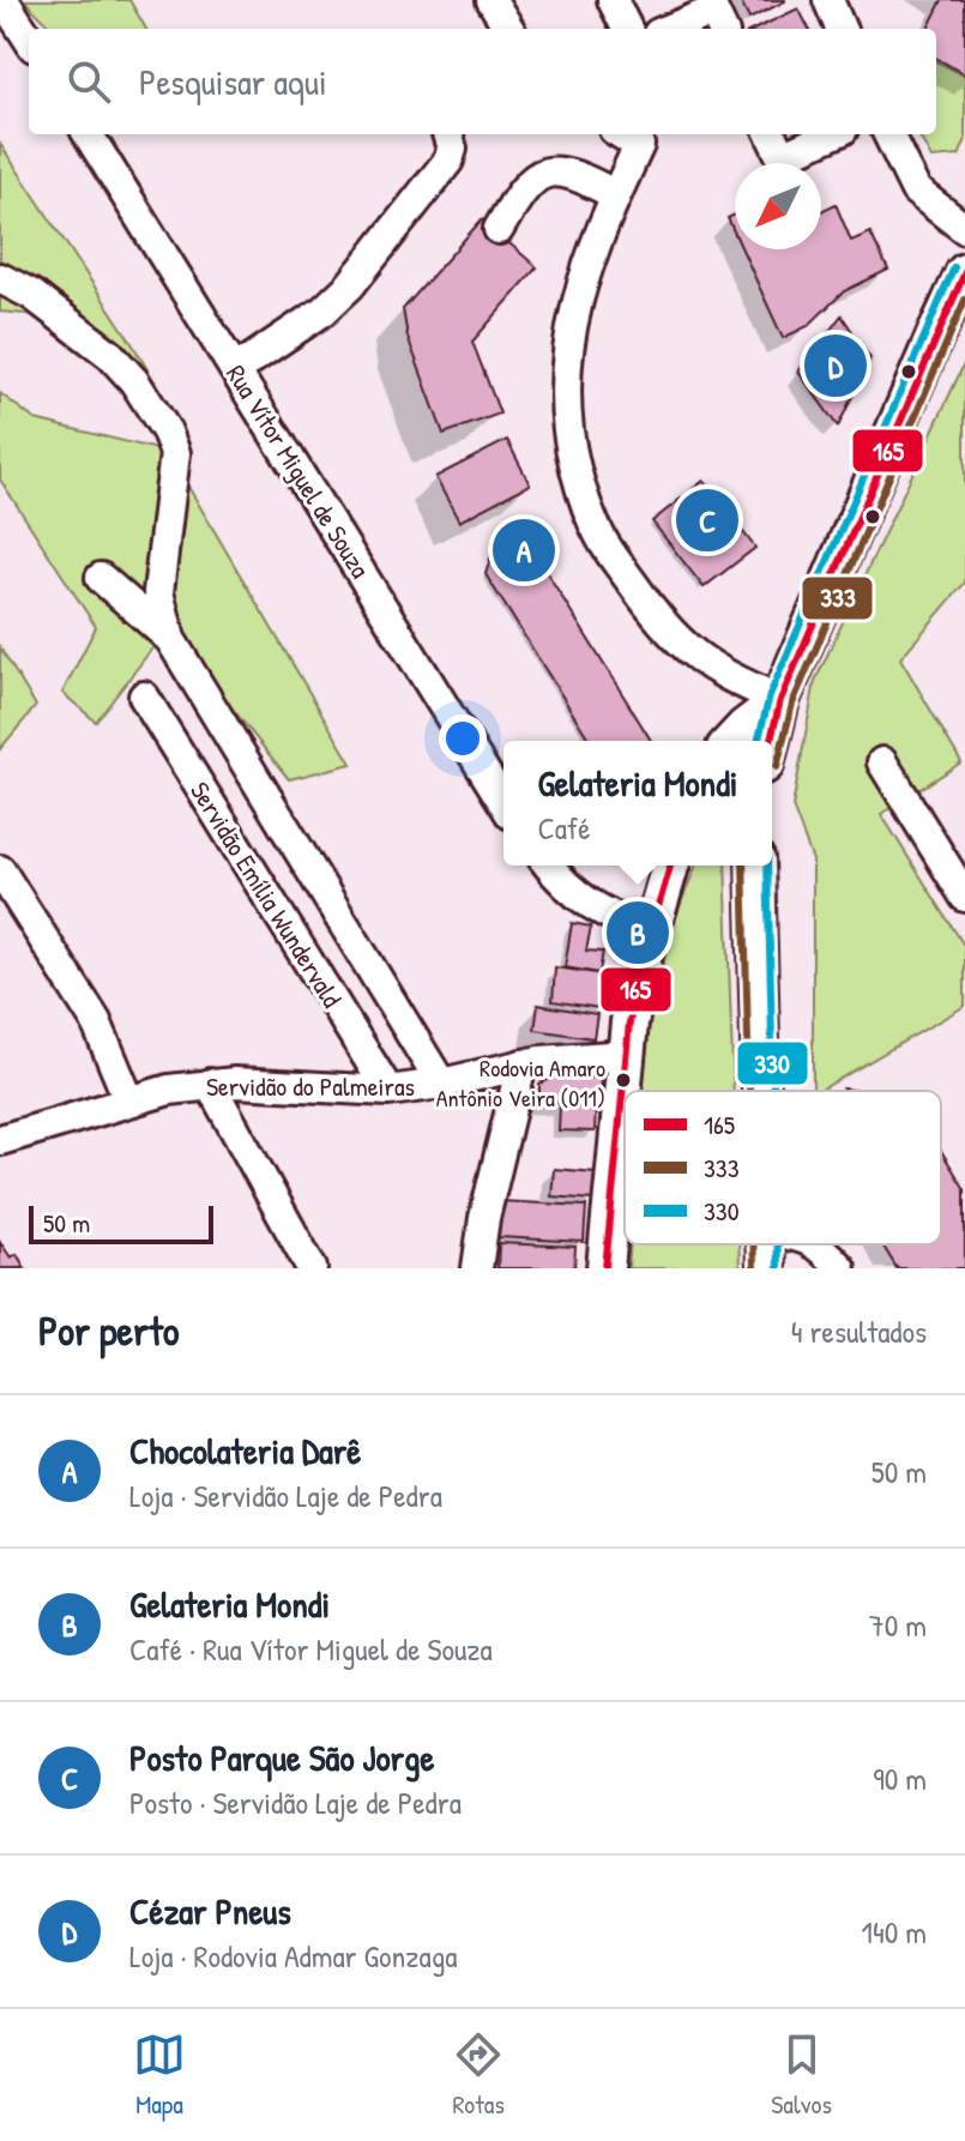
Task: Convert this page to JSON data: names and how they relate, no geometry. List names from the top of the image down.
{
  "streets": {
    "street": ["Rua Vítor Miguel de Souza", "Servidão Emília Wundervald", "Servidão do Palmeiras"]
  },
  "crossings": [
    ["Servidão Emília Wundervald", "Servidão do Palmeiras"]
  ],
  "places": ["Rodovia Amaro Antônio Veira (011)"],
  "lines": ["transit line 330", "transit line 165", "transit line 333"],
  "legend": ["165", "333", "330"],
  "scale_bar": "50 m",
  "north": "bottom left",
  "page": {
    "search": "Pesquisar aqui",
    "pins": [
      "D",
      "C",
      "A",
      "B"
    ],
    "popup": ["Gelateria Mondi", "Café"],
    "scale": "50 m",
    "heading": ["Por perto", "4 resultados"],
    "list": [
      {
        "mark": "A",
        "name": "Chocolateria Darê",
        "note": "Loja · Servidão Laje de Pedra",
        "value": "50 m"
      },
      {
        "mark": "B",
        "name": "Gelateria Mondi",
        "note": "Café · Rua Vítor Miguel de Souza",
        "value": "70 m"
      },
      {
        "mark": "C",
        "name": "Posto Parque São Jorge",
        "note": "Posto · Servidão Laje de Pedra",
        "value": "90 m"
      },
      {
        "mark": "D",
        "name": "Cézar Pneus",
        "note": "Loja · Rodovia Admar Gonzaga",
        "value": "140 m"
      }
    ],
    "nav": ["Mapa", "Rotas", "Salvos"]
  }
}
